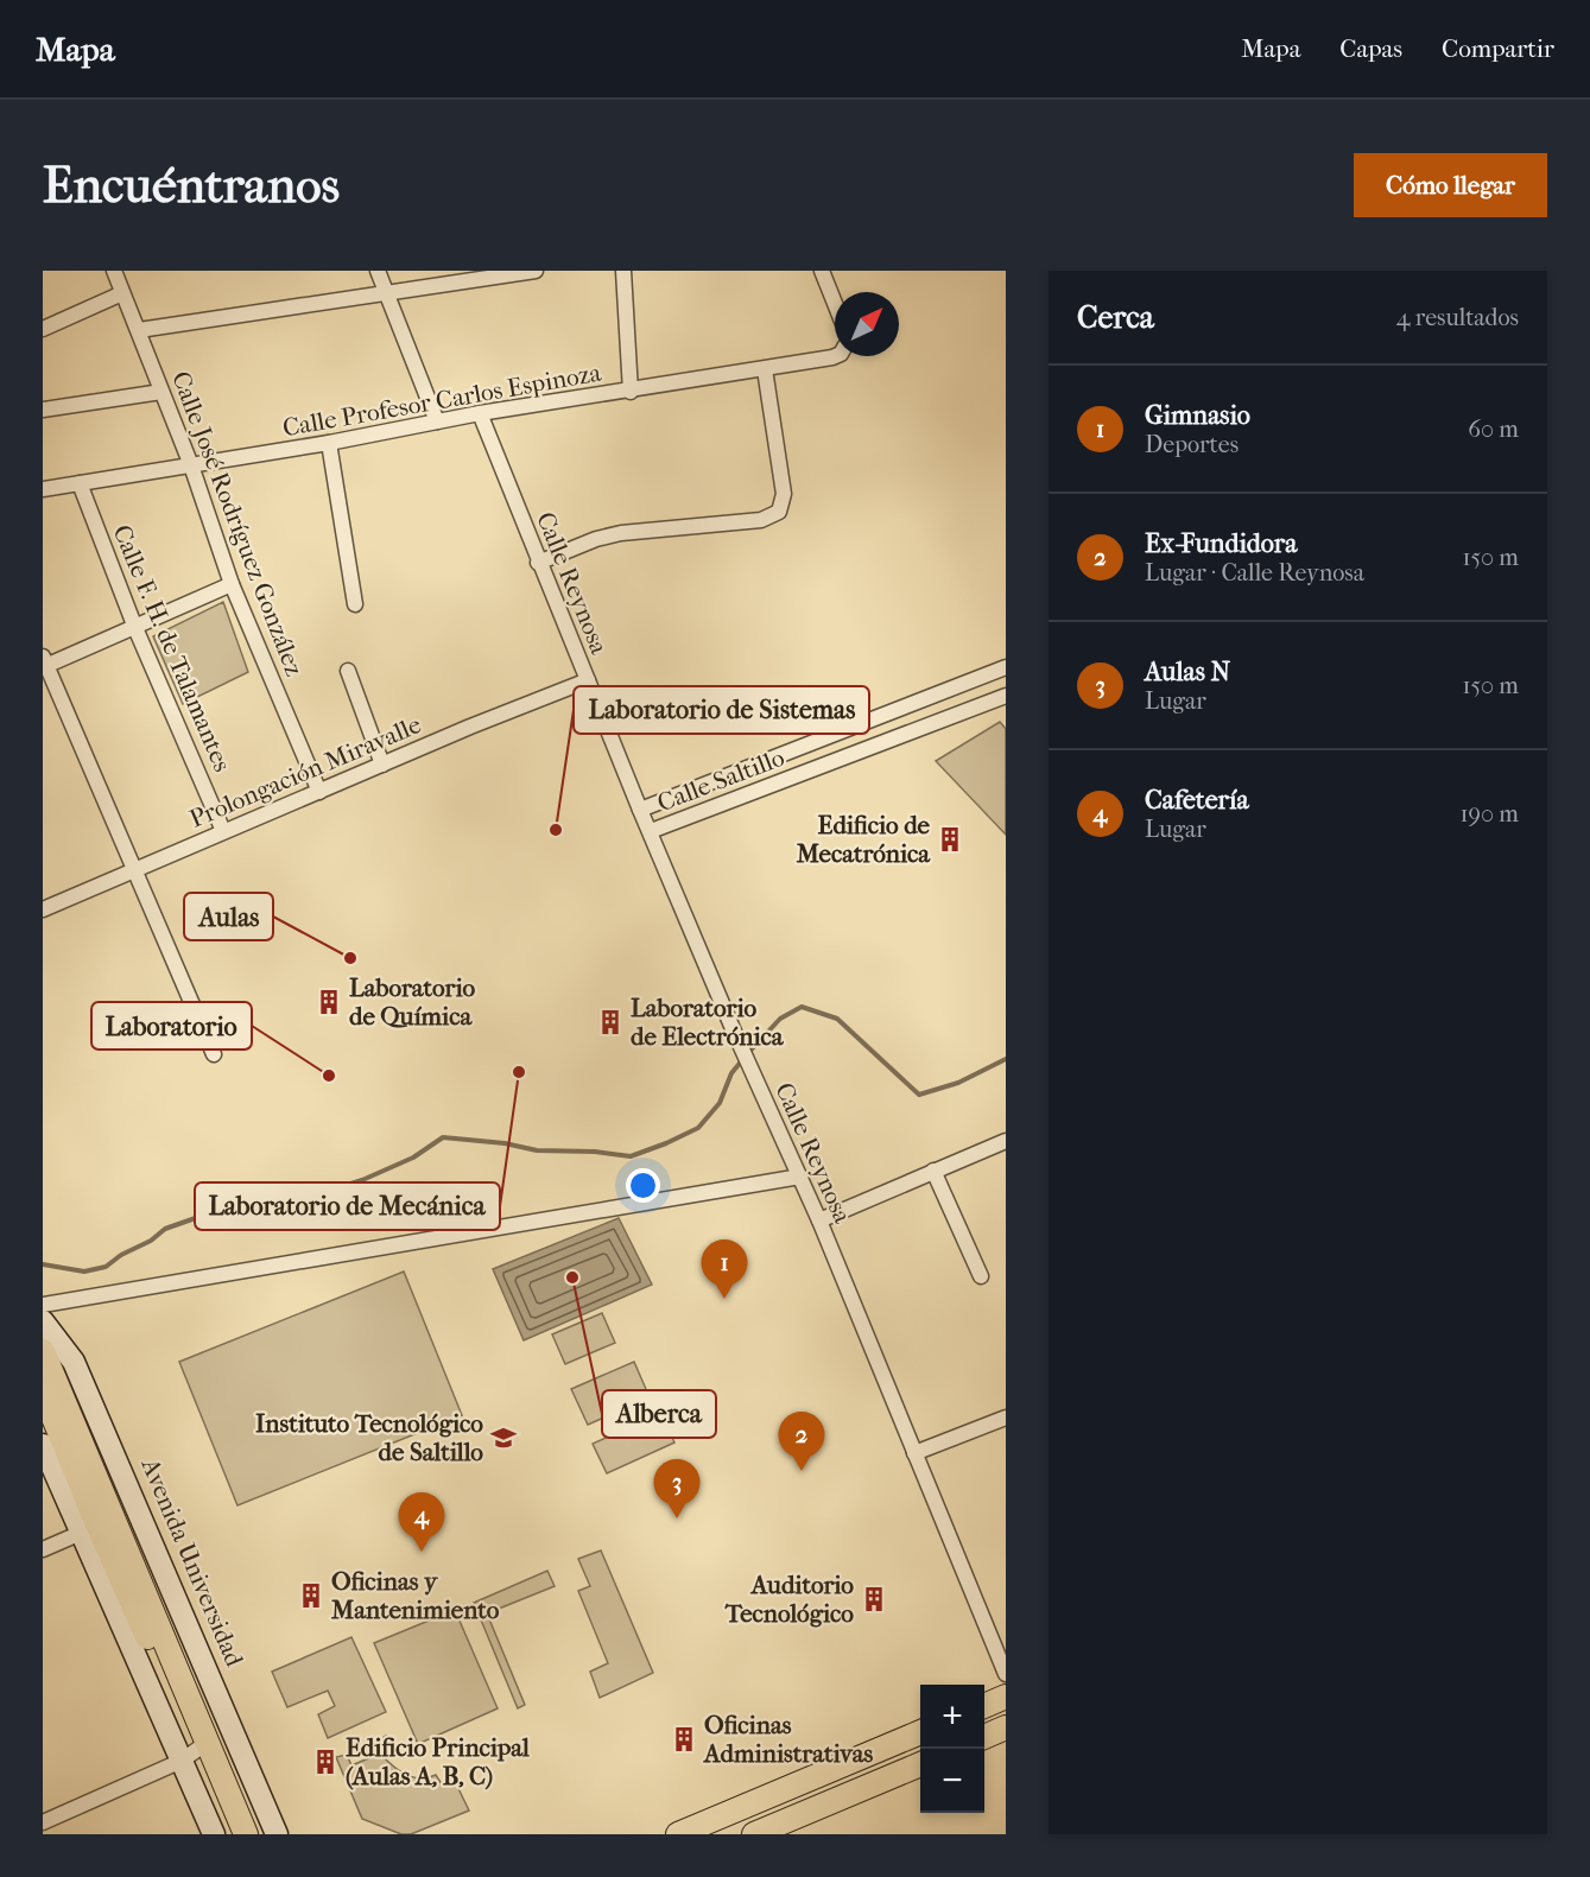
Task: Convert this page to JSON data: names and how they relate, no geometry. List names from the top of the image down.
{
  "streets": {
    "street": [
      "Calle Profesor Carlos Espinoza",
      "Calle José Rodríguez González",
      "Calle Reynosa",
      "Calle F. H. de Talamantes",
      "Prolongación Miravalle",
      "Calle Saltillo",
      "Avenida Universidad"
    ]
  },
  "crossings": [
    ["Calle Profesor Carlos Espinoza", "Calle José Rodríguez González"],
    ["Calle Profesor Carlos Espinoza", "Calle Reynosa"],
    ["Calle Profesor Carlos Espinoza", "Calle F. H. de Talamantes"],
    ["Calle José Rodríguez González", "Prolongación Miravalle"],
    ["Calle Reynosa", "Prolongación Miravalle"],
    ["Calle Reynosa", "Calle Saltillo"],
    ["Calle F. H. de Talamantes", "Prolongación Miravalle"]
  ],
  "places": {
    "other": [
      "Laboratorio de Sistemas",
      "Aulas",
      "Laboratorio de Mecánica",
      "Laboratorio",
      "Alberca"
    ],
    "building": [
      "Edificio de Mecatrónica",
      "Laboratorio de Química",
      "Laboratorio de Electrónica",
      "Oficinas y Mantenimiento",
      "Auditorio Tecnológico",
      "Oficinas Administrativas",
      "Edificio Principal (Aulas A, B, C)"
    ],
    "school or university": ["Instituto Tecnológico de Saltillo"]
  },
  "north": "top right",
  "page": {
    "header": "Mapa",
    "nav": ["Mapa", "Capas", "Compartir"],
    "buttons": "Cómo llegar",
    "title": "Encuéntranos",
    "heading": ["Cerca", "4 resultados"],
    "list": [
      {
        "mark": "1",
        "name": "Gimnasio",
        "note": "Deportes",
        "value": "60 m"
      },
      {
        "mark": "2",
        "name": "Ex-Fundidora",
        "note": "Lugar · Calle Reynosa",
        "value": "150 m"
      },
      {
        "mark": "3",
        "name": "Aulas N",
        "note": "Lugar",
        "value": "150 m"
      },
      {
        "mark": "4",
        "name": "Cafetería",
        "note": "Lugar",
        "value": "190 m"
      }
    ],
    "pins": [
      "1",
      "2",
      "3",
      "4"
    ],
    "map_buttons": ["+", "−"]
  }
}
